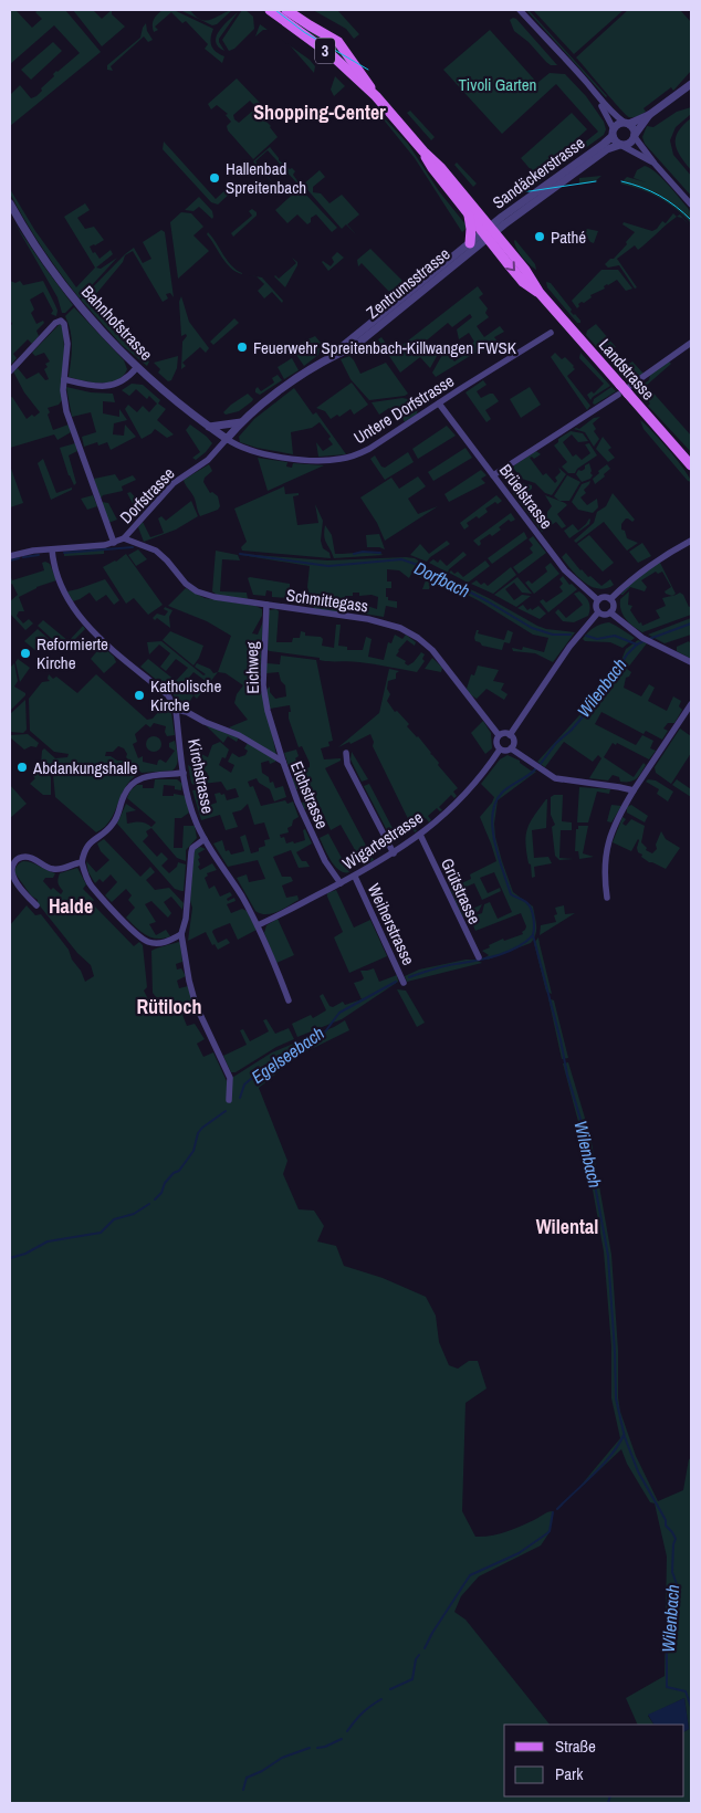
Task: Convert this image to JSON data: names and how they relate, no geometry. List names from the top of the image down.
{
  "streets": {
    "main road": ["3", "Landstrasse"],
    "street": [
      "Sandäckerstrasse",
      "Zentrumsstrasse",
      "Bahnhofstrasse",
      "Untere Dorfstrasse",
      "Dorfstrasse",
      "Brüelstrasse",
      "Schmittegass",
      "Eichweg",
      "Kirchstrasse",
      "Eichstrasse",
      "Wigartestrasse",
      "Grütstrasse",
      "Weiherstrasse"
    ]
  },
  "crossings": [
    ["Sandäckerstrasse", "Zentrumsstrasse"],
    ["Sandäckerstrasse", "Landstrasse"],
    ["Zentrumsstrasse", "Bahnhofstrasse"],
    ["Zentrumsstrasse", "Landstrasse"],
    ["Zentrumsstrasse", "Untere Dorfstrasse"],
    ["Zentrumsstrasse", "Dorfstrasse"],
    ["Bahnhofstrasse", "Untere Dorfstrasse"],
    ["Bahnhofstrasse", "Dorfstrasse"],
    ["Untere Dorfstrasse", "Dorfstrasse"],
    ["Untere Dorfstrasse", "Brüelstrasse"],
    ["Dorfstrasse", "Schmittegass"],
    ["Schmittegass", "Eichweg"],
    ["Schmittegass", "Wigartestrasse"],
    ["Eichweg", "Eichstrasse"],
    ["Kirchstrasse", "Eichstrasse"],
    ["Kirchstrasse", "Wigartestrasse"],
    ["Eichstrasse", "Wigartestrasse"],
    ["Wigartestrasse", "Grütstrasse"],
    ["Wigartestrasse", "Weiherstrasse"]
  ],
  "districts": [
    "Shopping-Center",
    "Halde",
    "Rütiloch",
    "Wilental"
  ],
  "water": ["Dorfbach", "Wilenbach", "Egelseebach"],
  "parks": ["Tivoli Garten"],
  "places": [
    "Hallenbad Spreitenbach",
    "Pathé",
    "Feuerwehr Spreitenbach-Killwangen FWSK",
    "Reformierte Kirche",
    "Katholische Kirche",
    "Abdankungshalle"
  ],
  "legend": ["Straße", "Park"]
}
